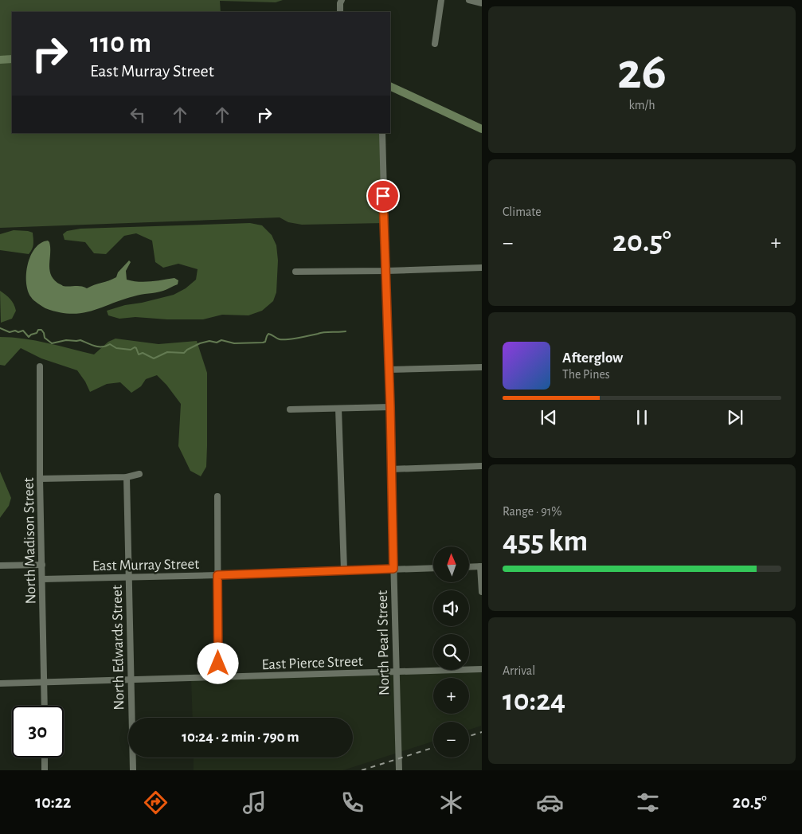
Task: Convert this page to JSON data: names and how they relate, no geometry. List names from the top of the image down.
{
  "streets": {
    "street": [
      "North Madison Street",
      "East Murray Street",
      "North Pearl Street",
      "North Edwards Street",
      "East Pierce Street"
    ]
  },
  "crossings": [
    ["North Madison Street", "East Murray Street"],
    ["North Madison Street", "East Pierce Street"],
    ["East Murray Street", "North Pearl Street"],
    ["East Murray Street", "North Edwards Street"],
    ["North Pearl Street", "East Pierce Street"],
    ["North Edwards Street", "East Pierce Street"]
  ],
  "north": "top",
  "page": {
    "tile": [
      ["26", "km/h"],
      "Climate",
      ["Range · 91%", "455 km"],
      ["Arrival", "10:24"]
    ],
    "turn": ["110 m", "East Murray Street"],
    "heat": ["−", "20.5°", "+"],
    "song": ["Afterglow", "The Pines"],
    "map_buttons": ["+", "−"],
    "limit": "30",
    "trip": "10:24 · 2 min · 790 m",
    "tabs": ["10:22", "20.5°"]
  }
}
